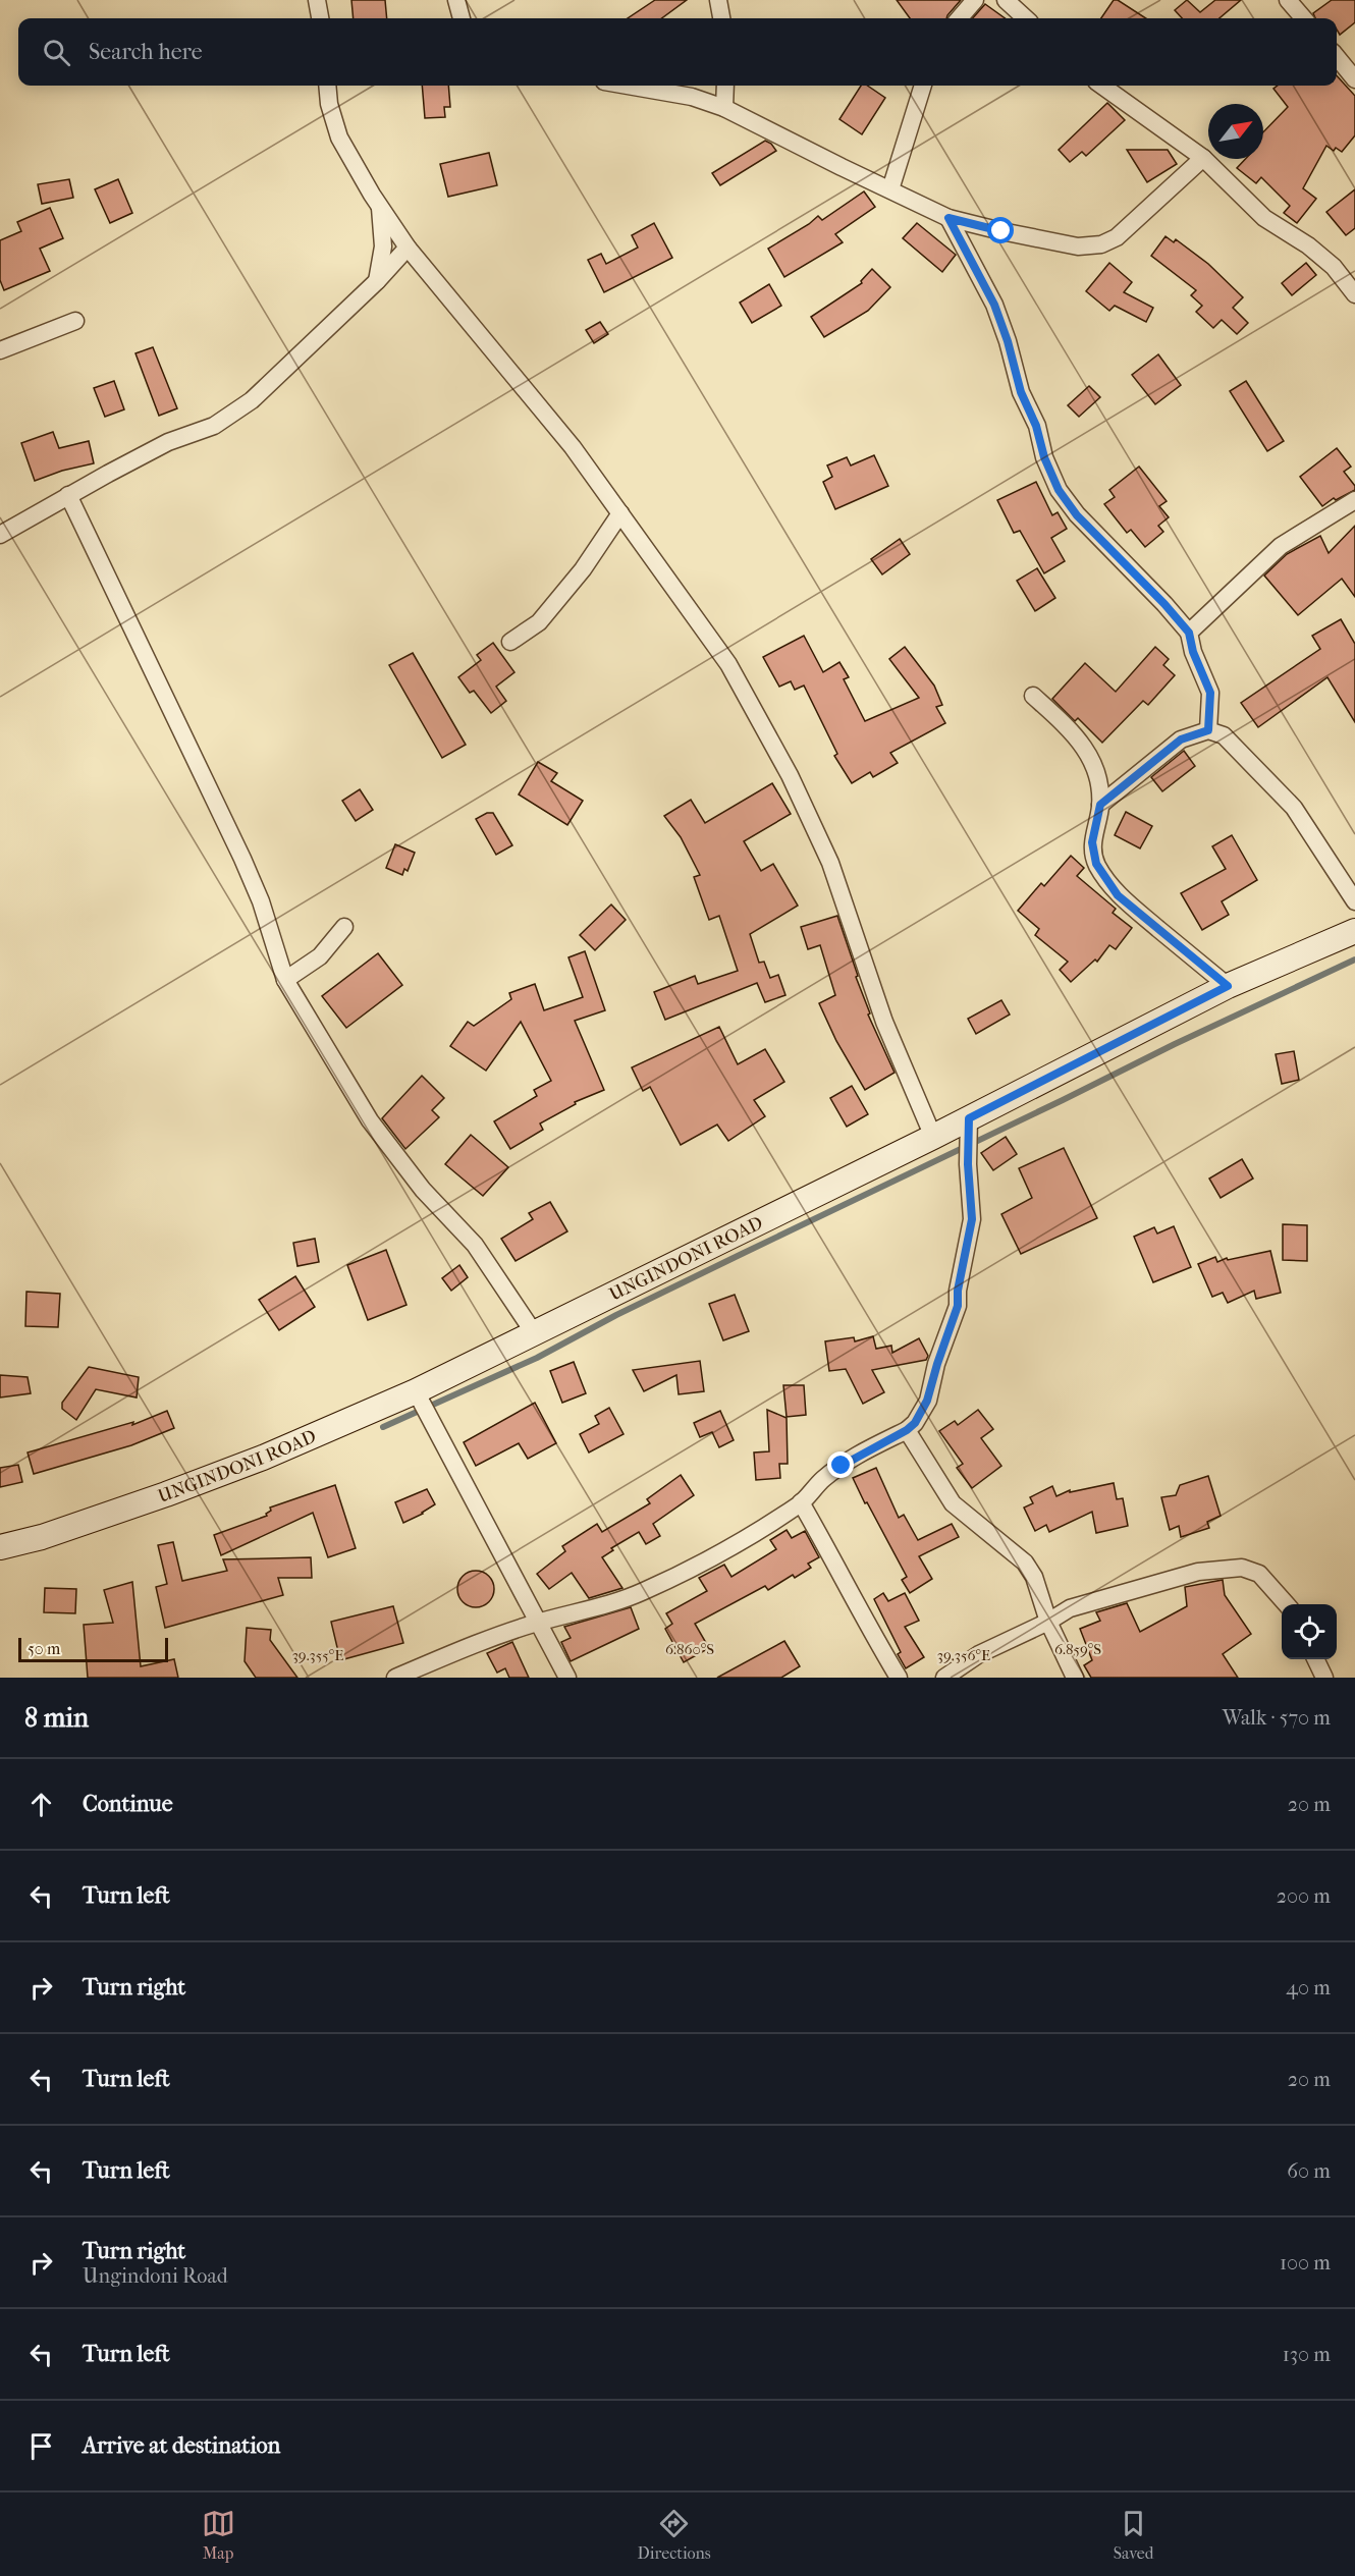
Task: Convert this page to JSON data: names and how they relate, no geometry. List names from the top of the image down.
{
  "streets": {
    "main road": ["UNGINDONI ROAD"]
  },
  "scale_bar": "50 m",
  "north": "top right",
  "page": {
    "search": "Search here",
    "scale": "50 m",
    "heading": ["8 min", "Walk · 570 m"],
    "list": [
      ["Continue", "20 m"],
      ["Turn left", "200 m"],
      ["Turn right", "40 m"],
      ["Turn left", "20 m"],
      ["Turn left", "60 m"],
      ["Turn right", "Ungindoni Road", "100 m"],
      ["Turn left", "130 m"],
      "Arrive at destination"
    ],
    "nav": ["Map", "Directions", "Saved"]
  },
  "coordinates": [
    "6.860°S",
    "6.859°S",
    "39.355°E",
    "39.356°E"
  ]
}
